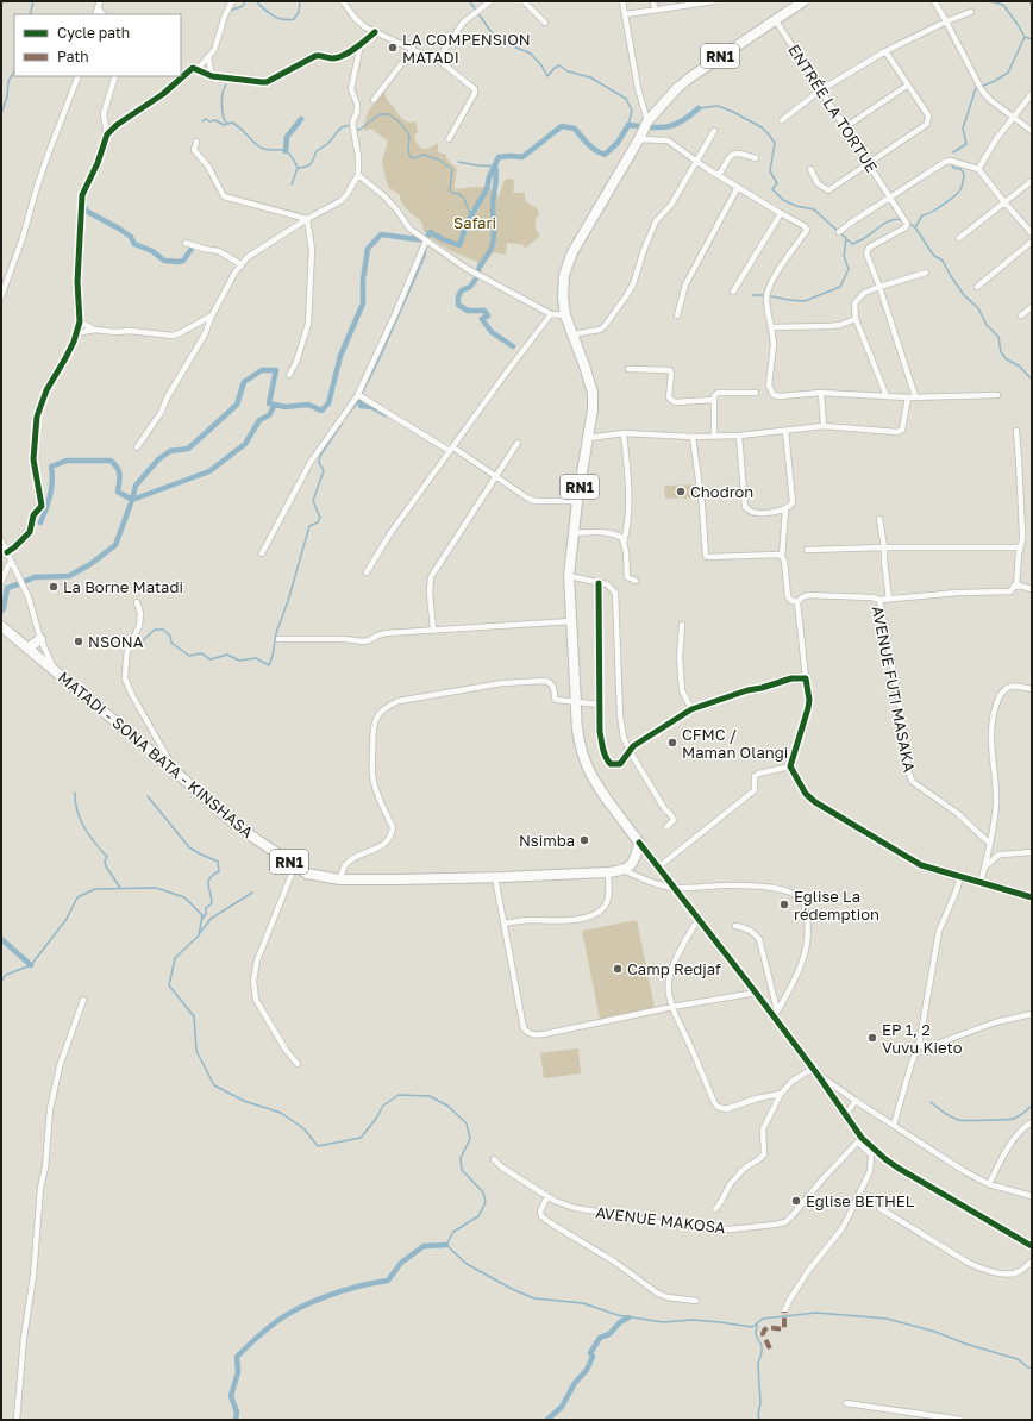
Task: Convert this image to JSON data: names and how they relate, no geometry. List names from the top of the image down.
{
  "streets": {
    "highway": ["RN1", "MATADI - SONA BATA - KINSHASA"],
    "street": ["ENTRÉE LA TORTUE", "AVENUE FUTI MASAKA", "AVENUE MAKOSA"]
  },
  "crossings": [
    ["RN1", "ENTRÉE LA TORTUE"]
  ],
  "parks": ["Safari"],
  "places": [
    "LA COMPENSION MATADI",
    "Chodron",
    "La Borne Matadi",
    "NSONA",
    "CFMC / Maman Olangi",
    "Nsimba",
    "Eglise La rédemption",
    "Camp Redjaf",
    "EP 1, 2 Vuvu Kieto",
    "Eglise BETHEL"
  ],
  "legend": ["Cycle path", "Path"]
}
